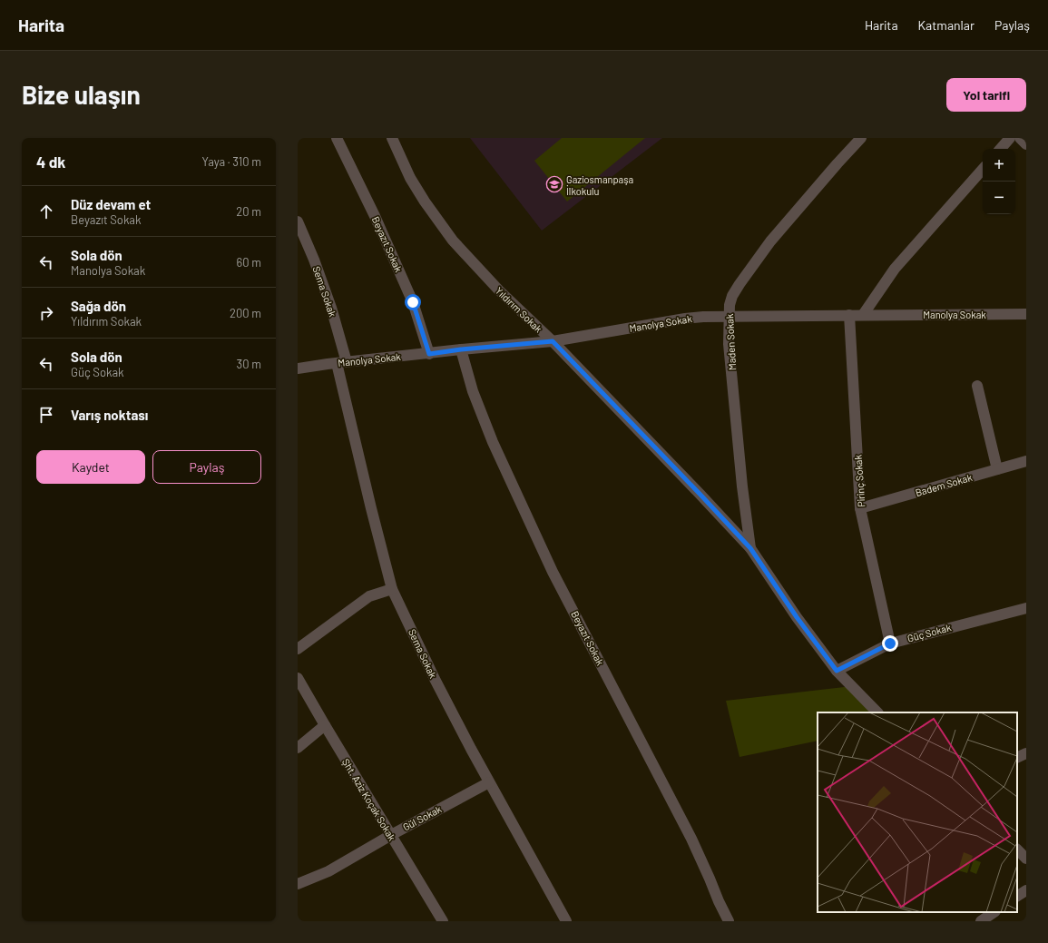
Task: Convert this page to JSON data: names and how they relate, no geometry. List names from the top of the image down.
{
  "streets": {
    "street": [
      "Beyazıt Sokak",
      "Sema Sokak",
      "Yıldırım Sokak",
      "Manolya Sokak",
      "Maden Sokak",
      "Pirinç Sokak",
      "Badem Sokak",
      "Güç Sokak",
      "Şht. Aziz Koçak Sokak",
      "Gül Sokak"
    ]
  },
  "crossings": [
    ["Beyazıt Sokak", "Manolya Sokak"],
    ["Sema Sokak", "Manolya Sokak"],
    ["Sema Sokak", "Gül Sokak"],
    ["Yıldırım Sokak", "Manolya Sokak"],
    ["Yıldırım Sokak", "Maden Sokak"],
    ["Yıldırım Sokak", "Güç Sokak"],
    ["Manolya Sokak", "Maden Sokak"],
    ["Manolya Sokak", "Pirinç Sokak"],
    ["Pirinç Sokak", "Badem Sokak"],
    ["Pirinç Sokak", "Güç Sokak"],
    ["Şht. Aziz Koçak Sokak", "Gül Sokak"]
  ],
  "places": {
    "school or university": ["Gaziosmanpaşa İlkokulu"]
  },
  "page": {
    "header": "Harita",
    "nav": ["Harita", "Katmanlar", "Paylaş"],
    "buttons": [
      "Yol tarifi",
      ["Kaydet", "Paylaş"]
    ],
    "title": "Bize ulaşın",
    "heading": ["4 dk", "Yaya · 310 m"],
    "map_buttons": ["+", "−"],
    "list": [
      ["Düz devam et", "Beyazıt Sokak", "20 m"],
      ["Sola dön", "Manolya Sokak", "60 m"],
      ["Sağa dön", "Yıldırım Sokak", "200 m"],
      ["Sola dön", "Güç Sokak", "30 m"],
      "Varış noktası"
    ]
  }
}
